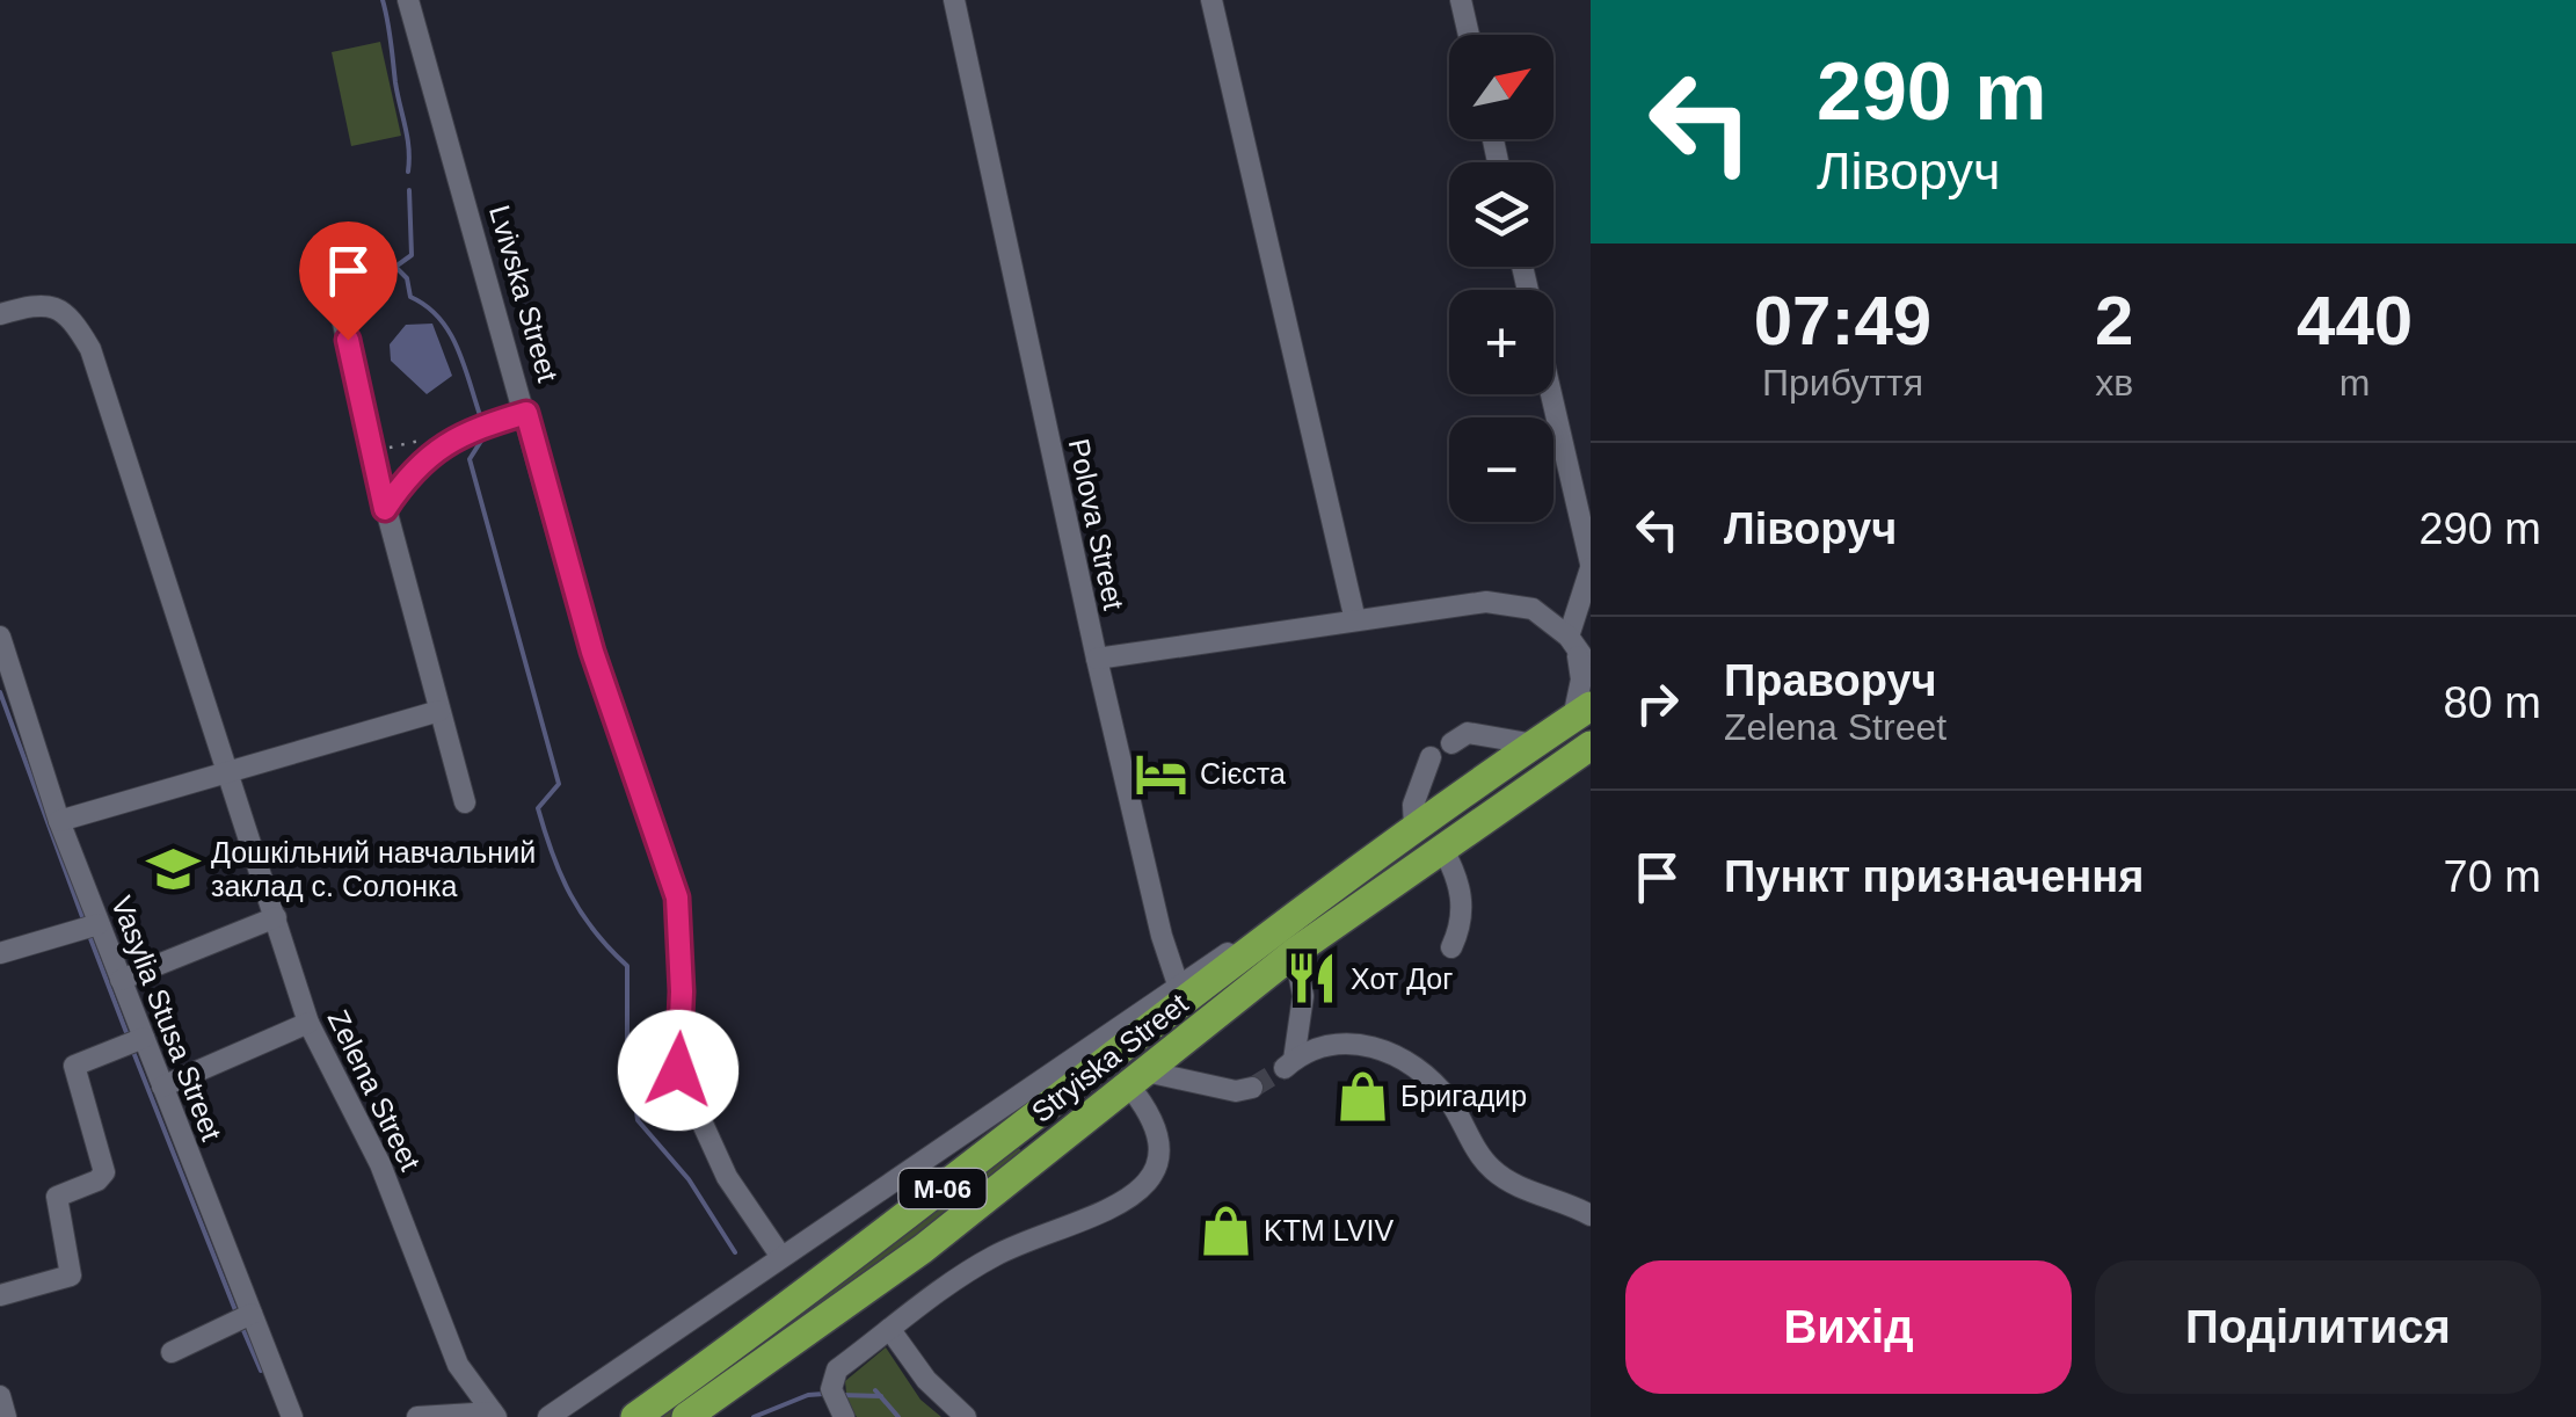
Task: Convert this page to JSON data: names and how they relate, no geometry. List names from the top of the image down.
{
  "streets": {
    "highway": ["Stryiska Street", "М-06"],
    "street": [
      "Lvivska Street",
      "Polova Street",
      "Vasylia Stusa Street",
      "Zelena Street"
    ]
  },
  "places": {
    "hotel": ["Сієста"],
    "school or university": ["Дошкільний навчальний заклад с. Солонка"],
    "restaurant": ["Хот Дог"],
    "shop": ["Бригадир", "KTM LVIV"]
  },
  "north": "top right",
  "page": {
    "turn": ["290 m", "Ліворуч"],
    "map_buttons": ["+", "−"],
    "eta": [
      "07:49",
      "Прибуття",
      "2",
      "хв",
      "440",
      "m"
    ],
    "list": [
      {
        "name": "Ліворуч",
        "value": "290 m"
      },
      {
        "name": "Праворуч",
        "note": "Zelena Street",
        "value": "80 m"
      },
      {
        "name": "Пункт призначення",
        "value": "70 m"
      }
    ],
    "buttons": ["Вихід", "Поділитися"]
  }
}
